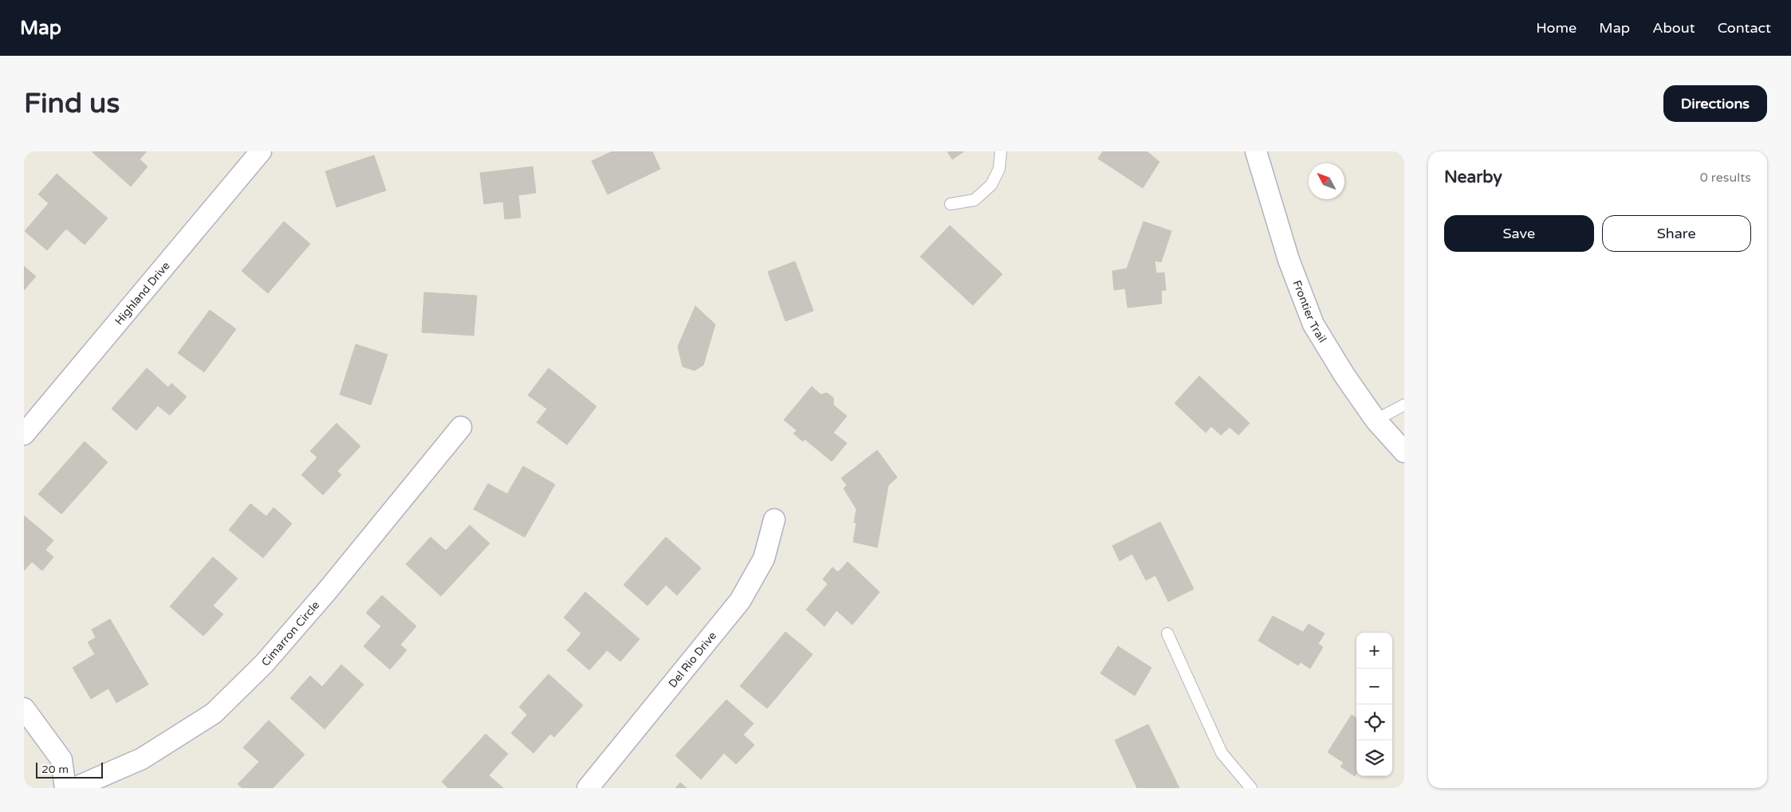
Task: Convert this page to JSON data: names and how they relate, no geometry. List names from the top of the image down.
{
  "streets": {
    "street": [
      "Highland Drive",
      "Frontier Trail",
      "Cimarron Circle",
      "Del Rio Drive"
    ]
  },
  "scale_bar": "20 m",
  "north": "top left",
  "page": {
    "header": "Map",
    "nav": [
      "Home",
      "Map",
      "About",
      "Contact"
    ],
    "buttons": [
      "Directions",
      ["Save", "Share"]
    ],
    "title": "Find us",
    "heading": ["Nearby", "0 results"],
    "map_buttons": ["+", "−"],
    "scale": "20 m"
  }
}
